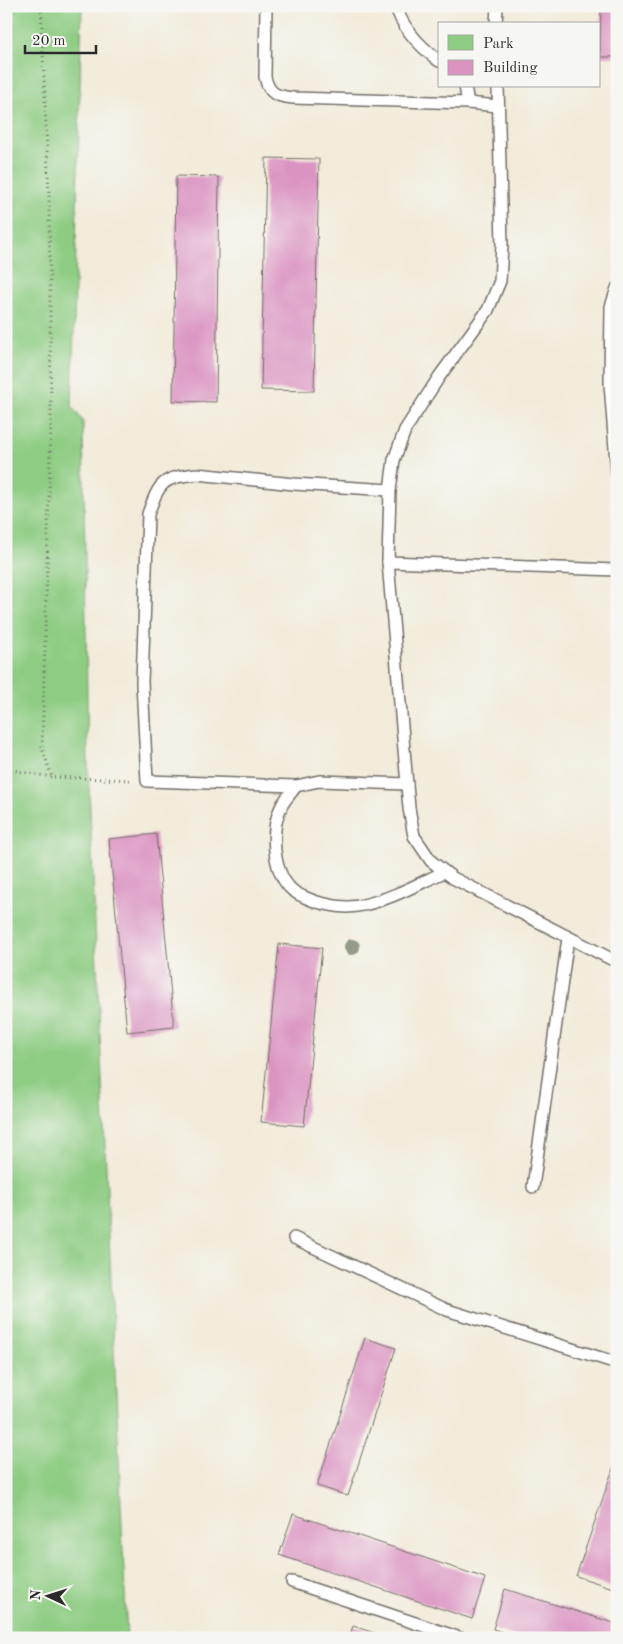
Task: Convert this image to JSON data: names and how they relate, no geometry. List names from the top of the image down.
{
  "legend": ["Park", "Building"],
  "scale_bar": "20 m",
  "north": "left"
}
